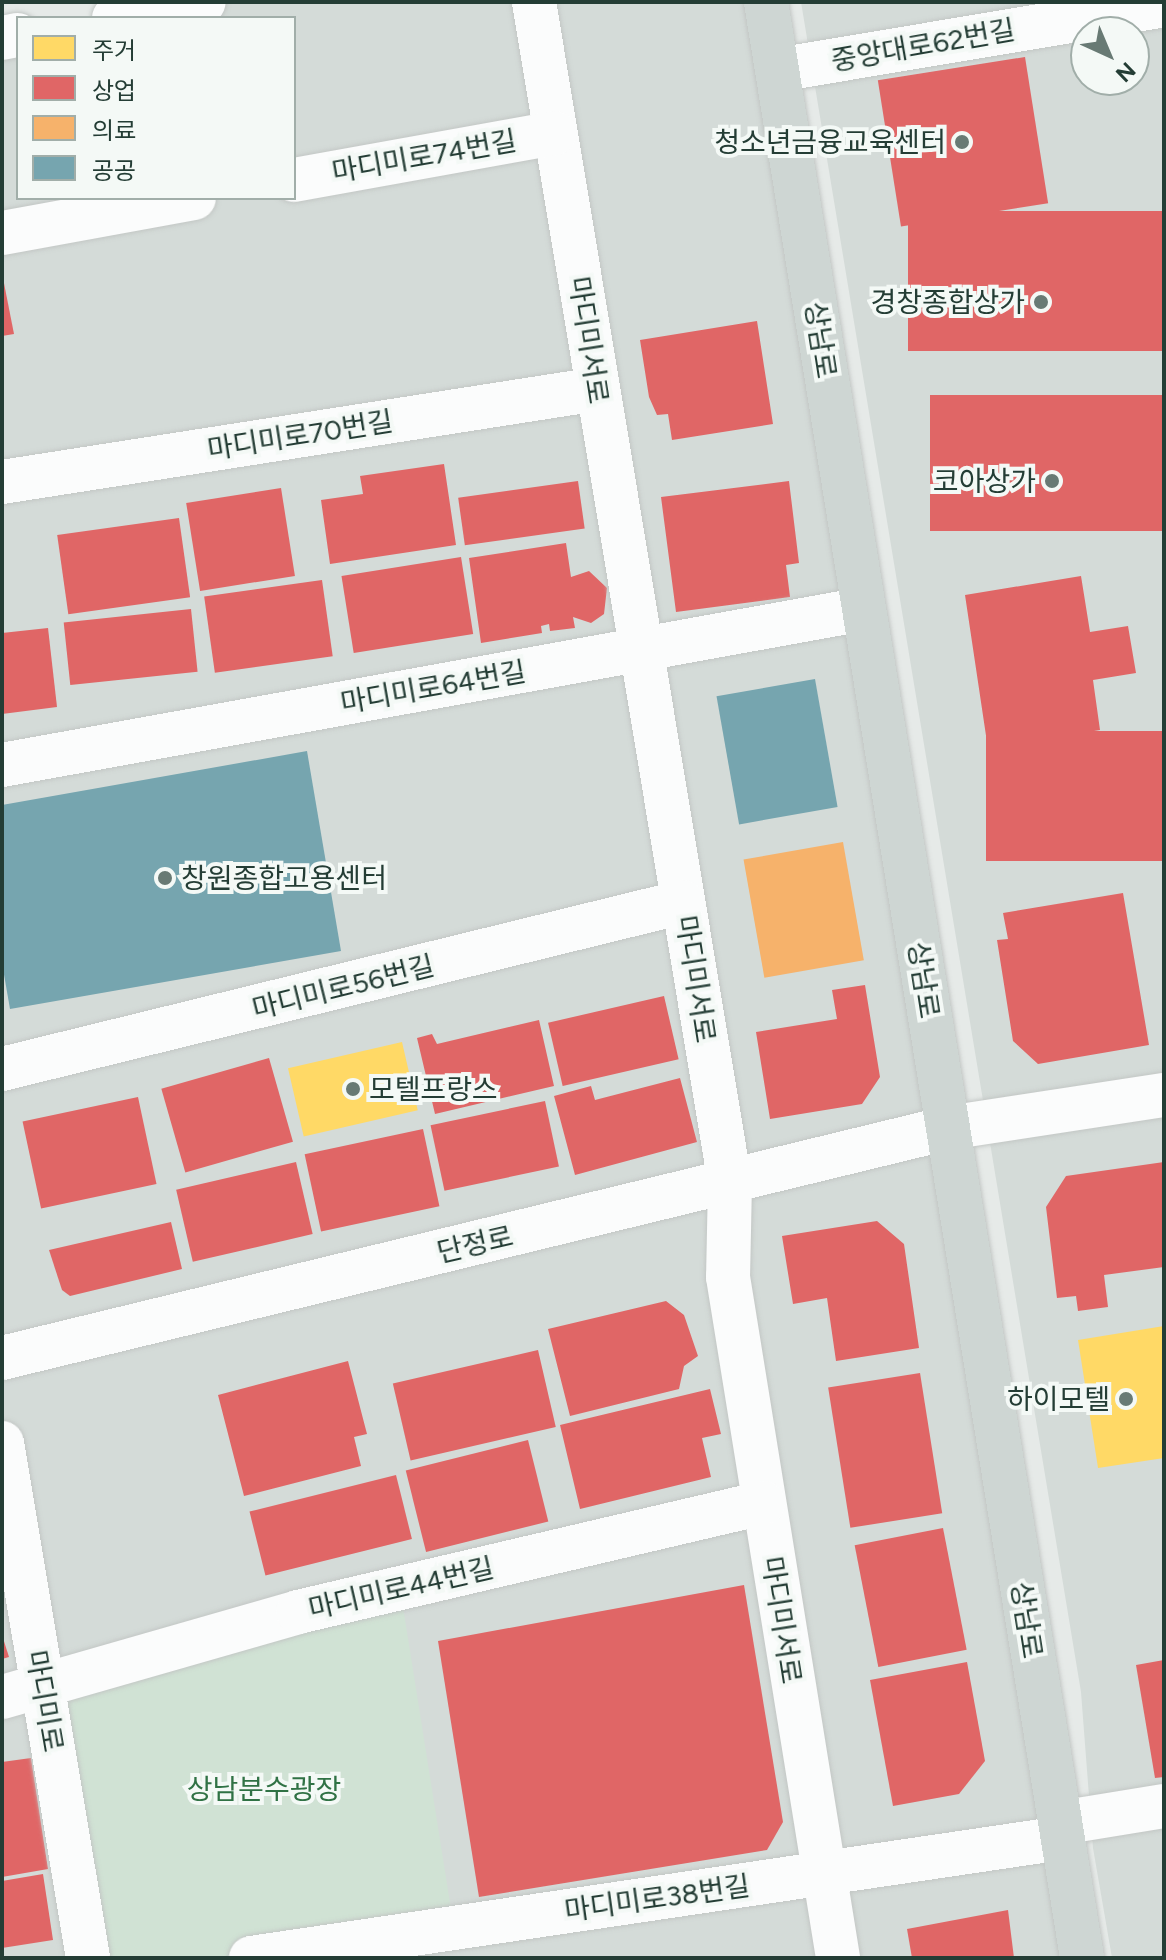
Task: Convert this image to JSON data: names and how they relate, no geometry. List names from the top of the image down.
{
  "streets": {
    "main road": ["상남로"],
    "street": [
      "중앙대로62번길",
      "마디미로74번길",
      "마디미서로",
      "마디미로70번길",
      "마디미로64번길",
      "마디미로56번길",
      "단정로",
      "마디미로44번길",
      "마디미로",
      "마디미로38번길"
    ]
  },
  "crossings": [
    ["중앙대로62번길", "상남로"],
    ["마디미로74번길", "마디미서로"],
    ["마디미서로", "마디미로70번길"],
    ["마디미서로", "마디미로64번길"],
    ["마디미서로", "마디미로56번길"],
    ["마디미서로", "단정로"],
    ["마디미서로", "마디미로44번길"],
    ["마디미서로", "마디미로38번길"],
    ["상남로", "마디미로64번길"],
    ["상남로", "단정로"],
    ["상남로", "마디미로38번길"],
    ["마디미로44번길", "마디미로"]
  ],
  "parks": ["상남분수광장"],
  "places": [
    "청소년금융교육센터",
    "경창종합상가",
    "코아상가",
    "창원종합고용센터",
    "모텔프랑스",
    "하이모텔"
  ],
  "legend": [
    "주거",
    "상업",
    "의료",
    "공공"
  ],
  "north": "bottom right"
}
